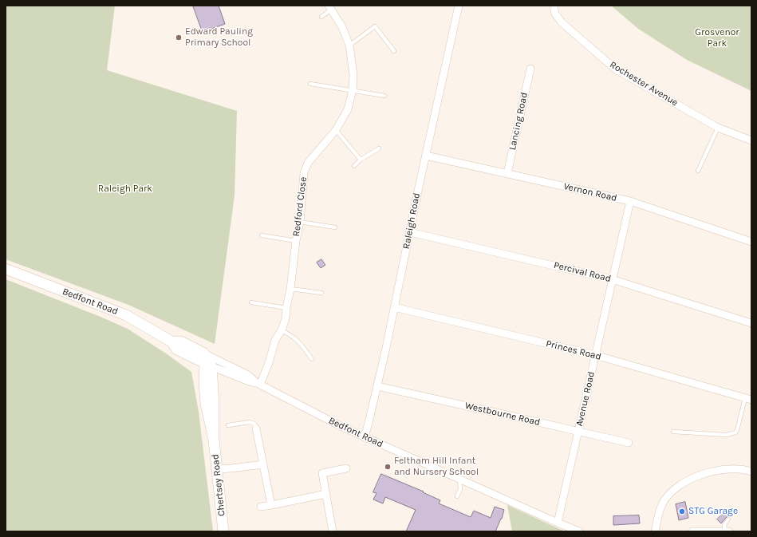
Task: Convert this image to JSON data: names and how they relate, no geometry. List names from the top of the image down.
{
  "streets": {
    "street": [
      "Rochester Avenue",
      "Lancing Road",
      "Vernon Road",
      "Redford Close",
      "Raleigh Road",
      "Percival Road",
      "Bedfont Road",
      "Princes Road",
      "Avenue Road",
      "Westbourne Road",
      "Chertsey Road"
    ]
  },
  "crossings": [
    ["Lancing Road", "Vernon Road"],
    ["Vernon Road", "Raleigh Road"],
    ["Vernon Road", "Avenue Road"],
    ["Redford Close", "Bedfont Road"],
    ["Raleigh Road", "Percival Road"],
    ["Raleigh Road", "Bedfont Road"],
    ["Raleigh Road", "Princes Road"],
    ["Raleigh Road", "Westbourne Road"],
    ["Percival Road", "Avenue Road"],
    ["Bedfont Road", "Avenue Road"],
    ["Bedfont Road", "Chertsey Road"],
    ["Princes Road", "Avenue Road"],
    ["Avenue Road", "Westbourne Road"]
  ],
  "parks": ["Grosvenor Park", "Raleigh Park"],
  "places": ["Edward Pauling Primary School", "Feltham Hill Infant and Nursery School", "STG Garage"]
}
